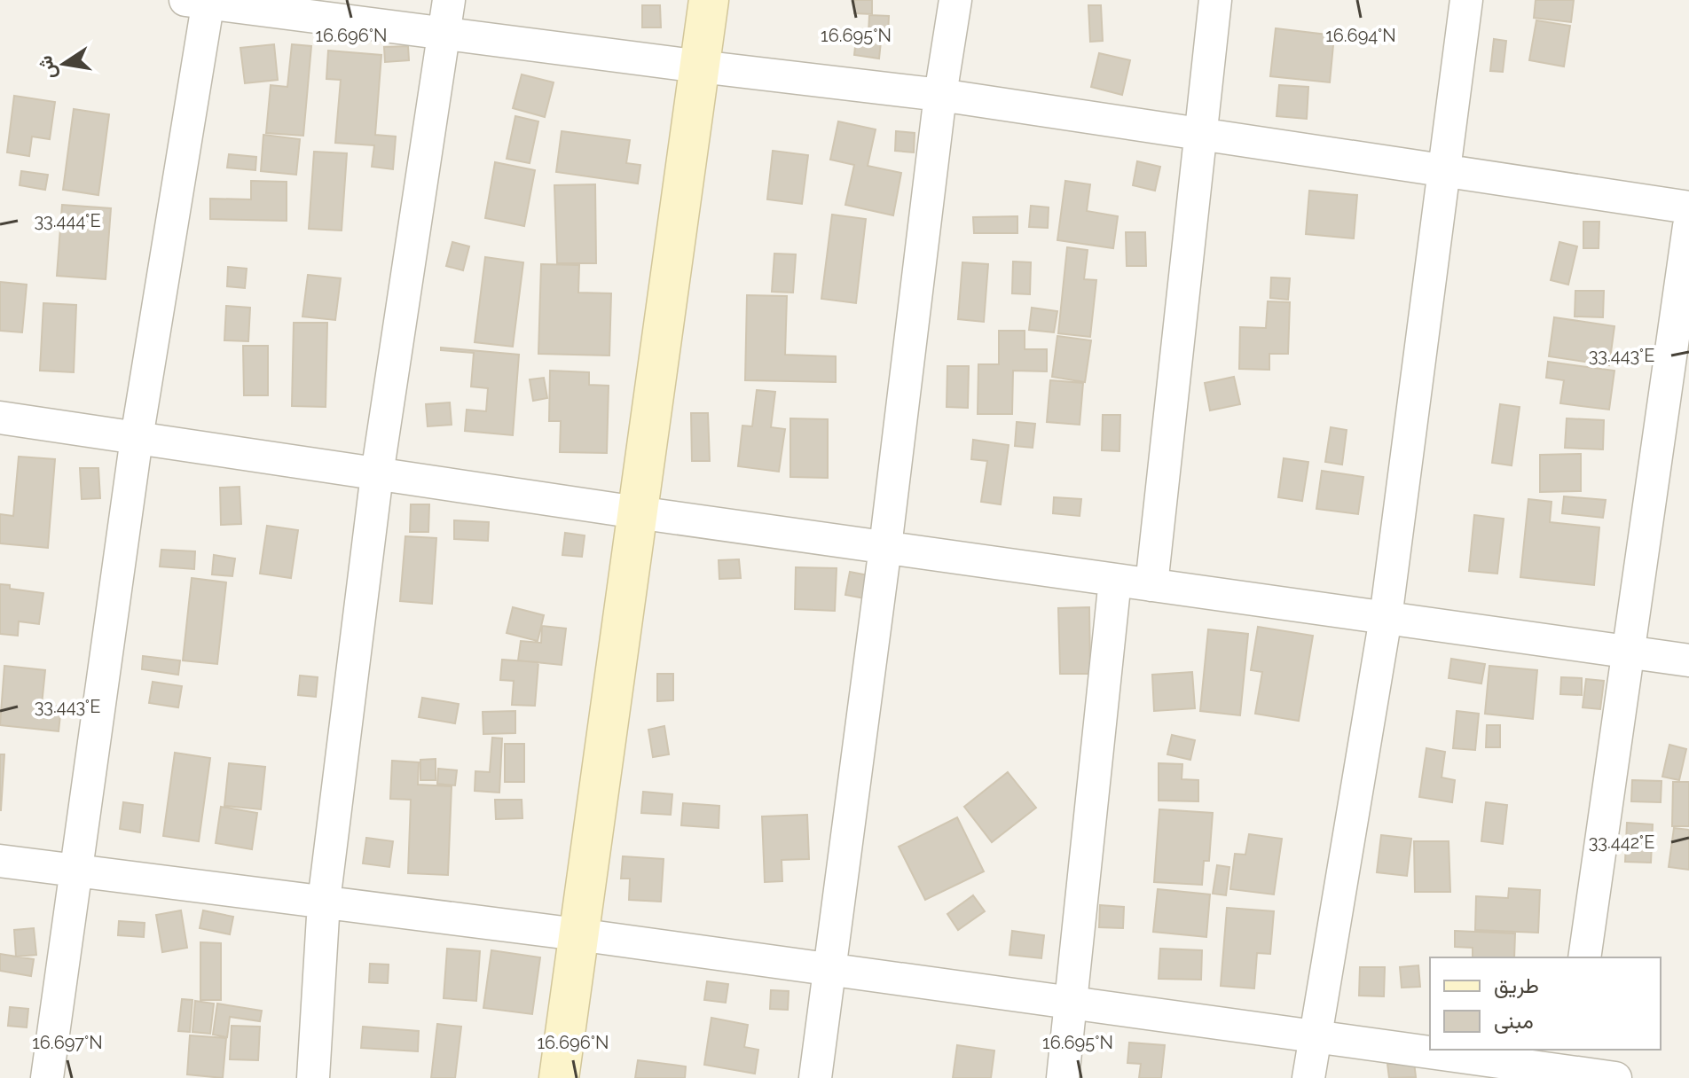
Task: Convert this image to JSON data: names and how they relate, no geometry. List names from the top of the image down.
{
  "legend": ["طريق", "مبنى"],
  "north": "left",
  "coordinates": [
    "16.696°N",
    "16.695°N",
    "16.694°N",
    "33.444°E",
    "33.443°E",
    "33.442°E",
    "16.697°N"
  ]
}
